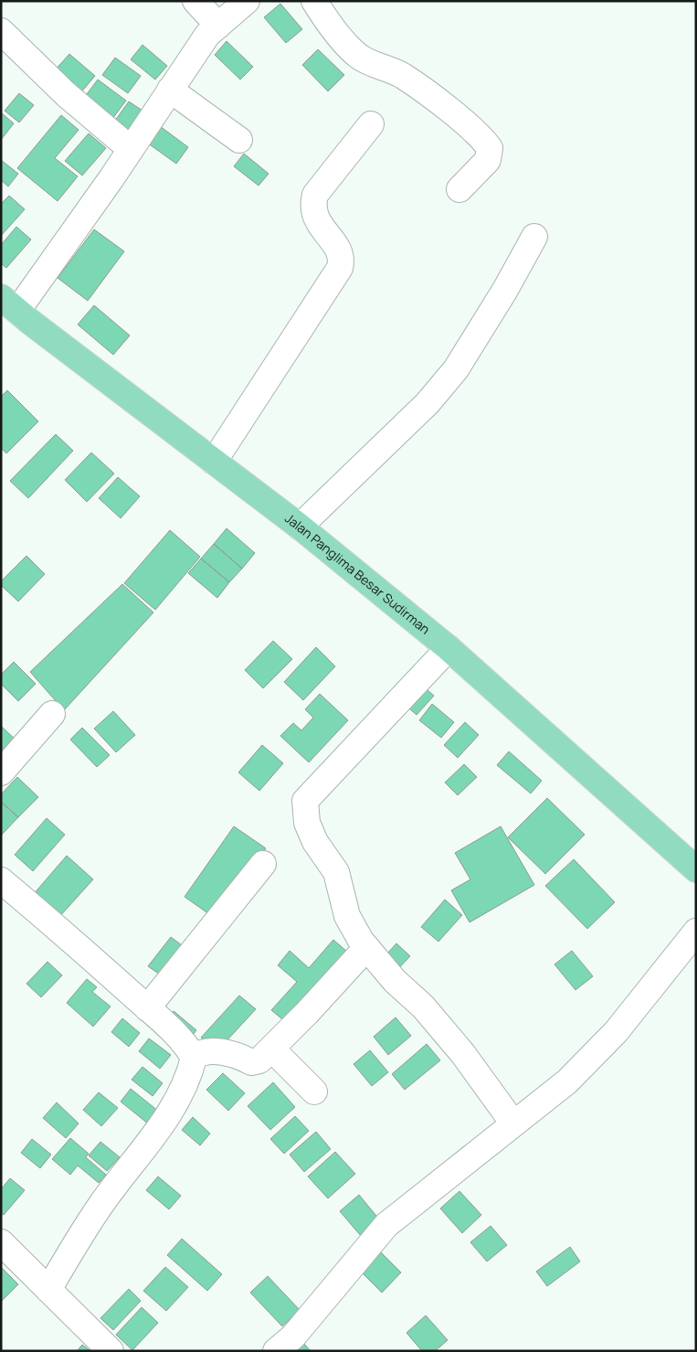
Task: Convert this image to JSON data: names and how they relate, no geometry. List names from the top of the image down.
{
  "streets": {
    "main road": ["Jalan Panglima Besar Sudirman"]
  }
}
